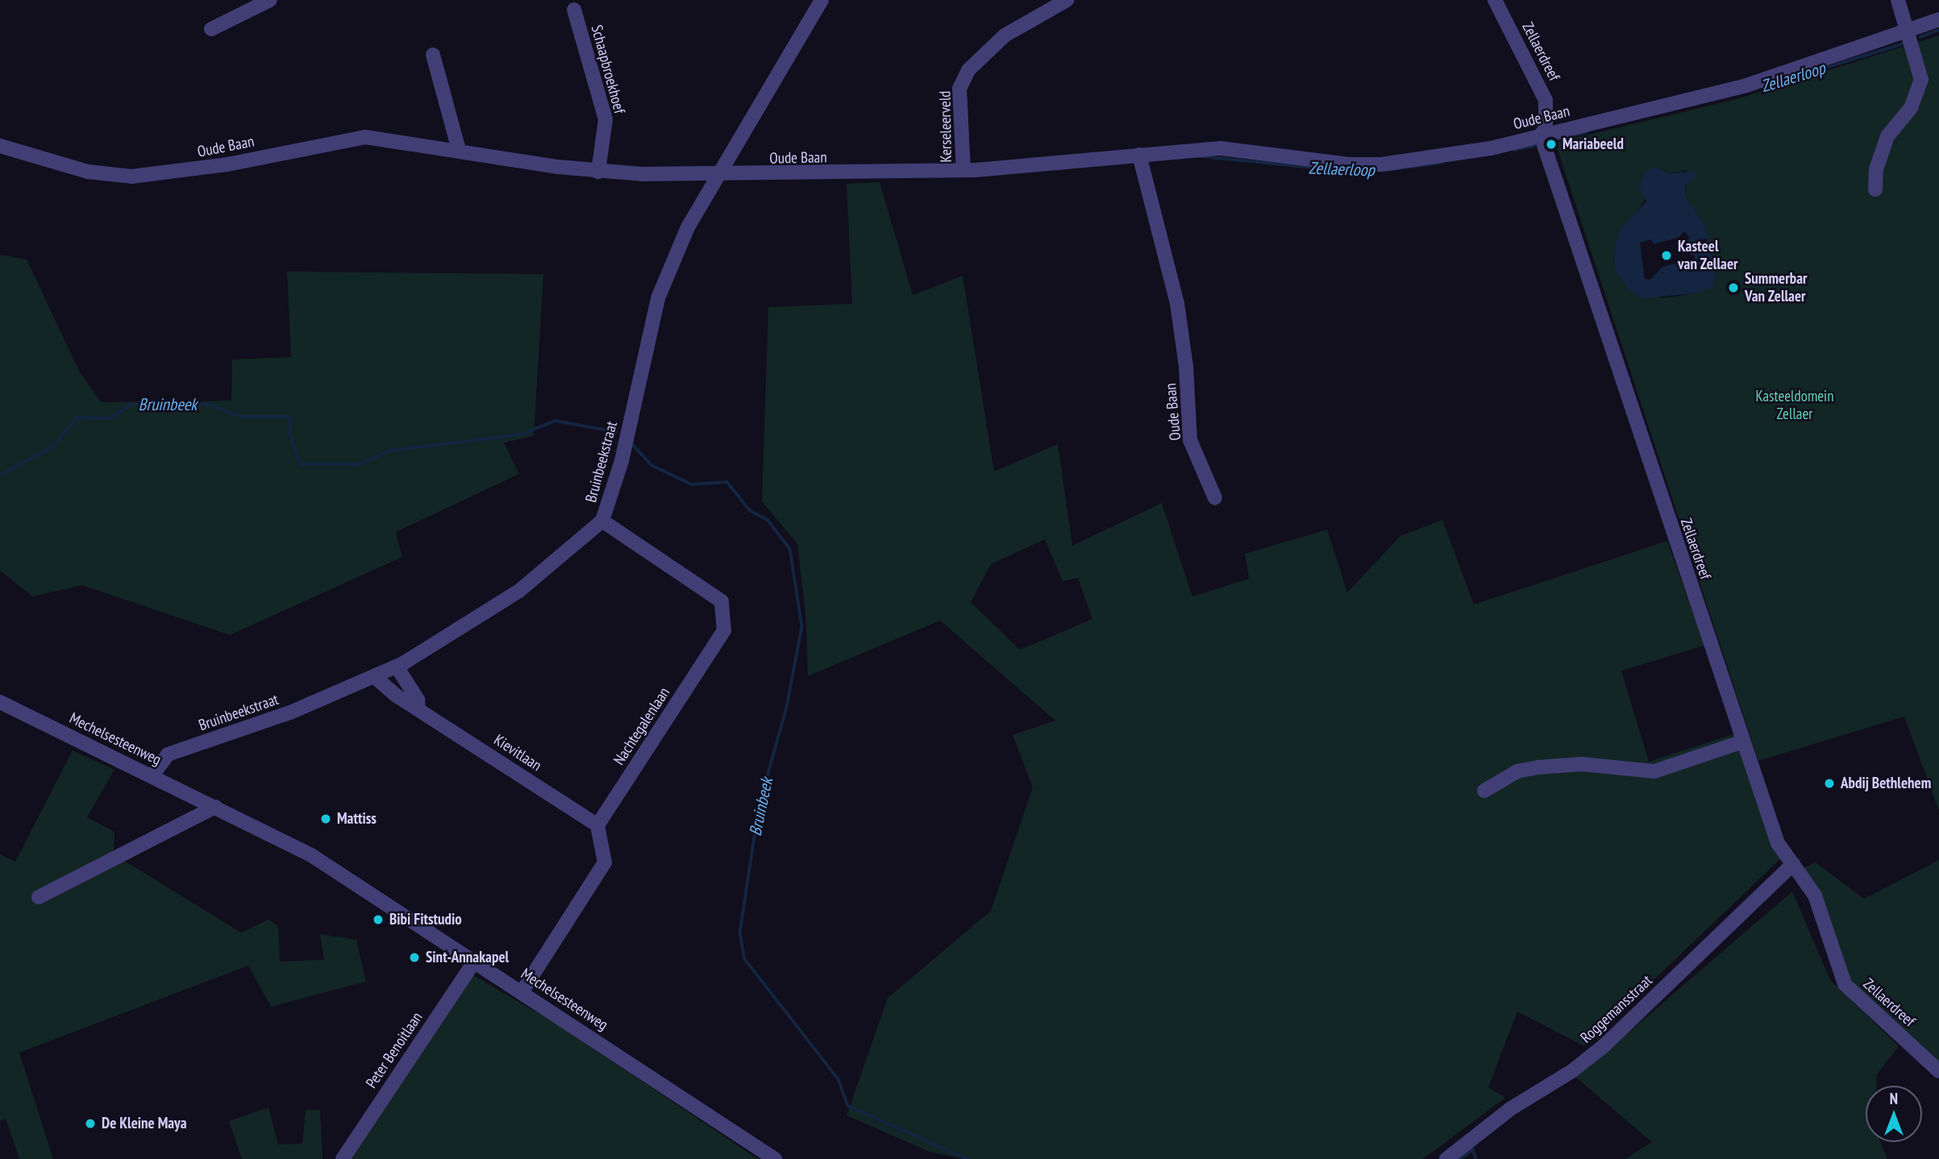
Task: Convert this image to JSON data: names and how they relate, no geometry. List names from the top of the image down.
{
  "streets": {
    "street": [
      "Zellaerdreef",
      "Schaapbroekhoef",
      "Oude Baan",
      "Kerseleerveld",
      "Bruinbeekstraat",
      "Nachtegalenlaan",
      "Mechelsesteenweg",
      "Kievitlaan",
      "Roggemansstraat",
      "Peter Benoitlaan"
    ]
  },
  "crossings": [
    ["Zellaerdreef", "Oude Baan"],
    ["Zellaerdreef", "Roggemansstraat"],
    ["Schaapbroekhoef", "Oude Baan"],
    ["Oude Baan", "Kerseleerveld"],
    ["Oude Baan", "Bruinbeekstraat"],
    ["Bruinbeekstraat", "Nachtegalenlaan"],
    ["Bruinbeekstraat", "Mechelsesteenweg"],
    ["Bruinbeekstraat", "Kievitlaan"],
    ["Nachtegalenlaan", "Kievitlaan"],
    ["Mechelsesteenweg", "Peter Benoitlaan"]
  ],
  "water": ["Zellaerloop", "Bruinbeek"],
  "parks": ["Kasteeldomein Zellaer"],
  "places": [
    "Mariabeeld",
    "Kasteel van Zellaer",
    "Summerbar Van Zellaer",
    "Abdij Bethlehem",
    "Mattiss",
    "Bibi Fitstudio",
    "Sint-Annakapel",
    "De Kleine Maya"
  ],
  "north": "top"
}
